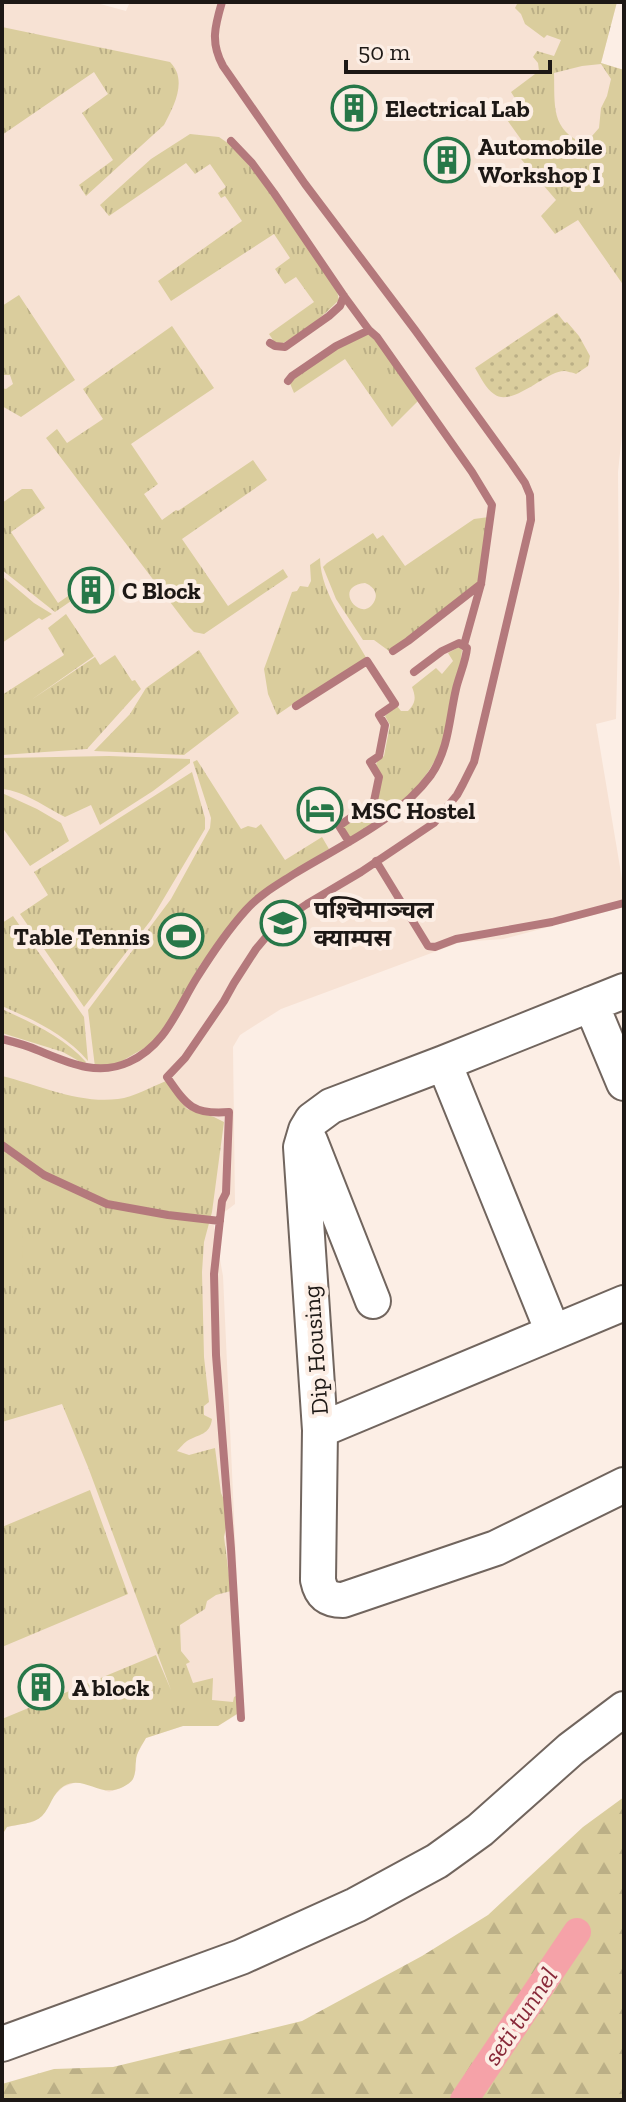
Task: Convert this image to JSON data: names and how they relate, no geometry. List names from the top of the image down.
{
  "streets": {
    "street": ["Dip Housing"]
  },
  "water": ["seti tunnel"],
  "places": {
    "building": [
      "Electrical Lab",
      "Automobile Workshop I",
      "C Block",
      "A block"
    ],
    "hotel": ["MSC Hostel"],
    "school or university": ["पश्‍चिमाञ्‍चल क्याम्पस"],
    "sports": ["Table Tennis"]
  },
  "scale_bar": "50 m"
}
